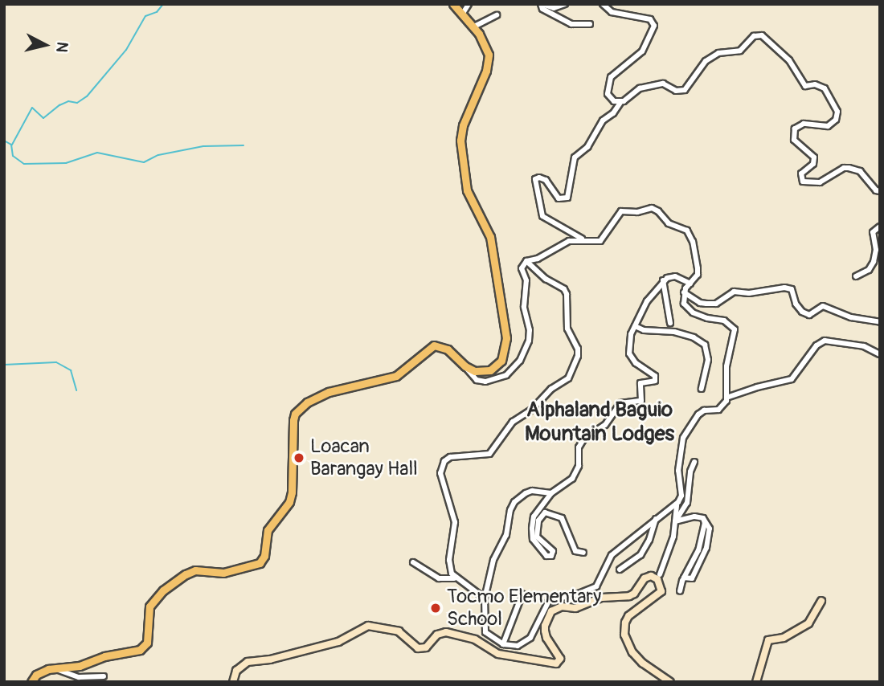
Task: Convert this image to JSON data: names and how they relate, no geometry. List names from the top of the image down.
{
  "districts": ["Alphaland Baguio Mountain Lodges"],
  "places": ["Loacan Barangay Hall", "Tocmo Elementary School"],
  "north": "right"
}
